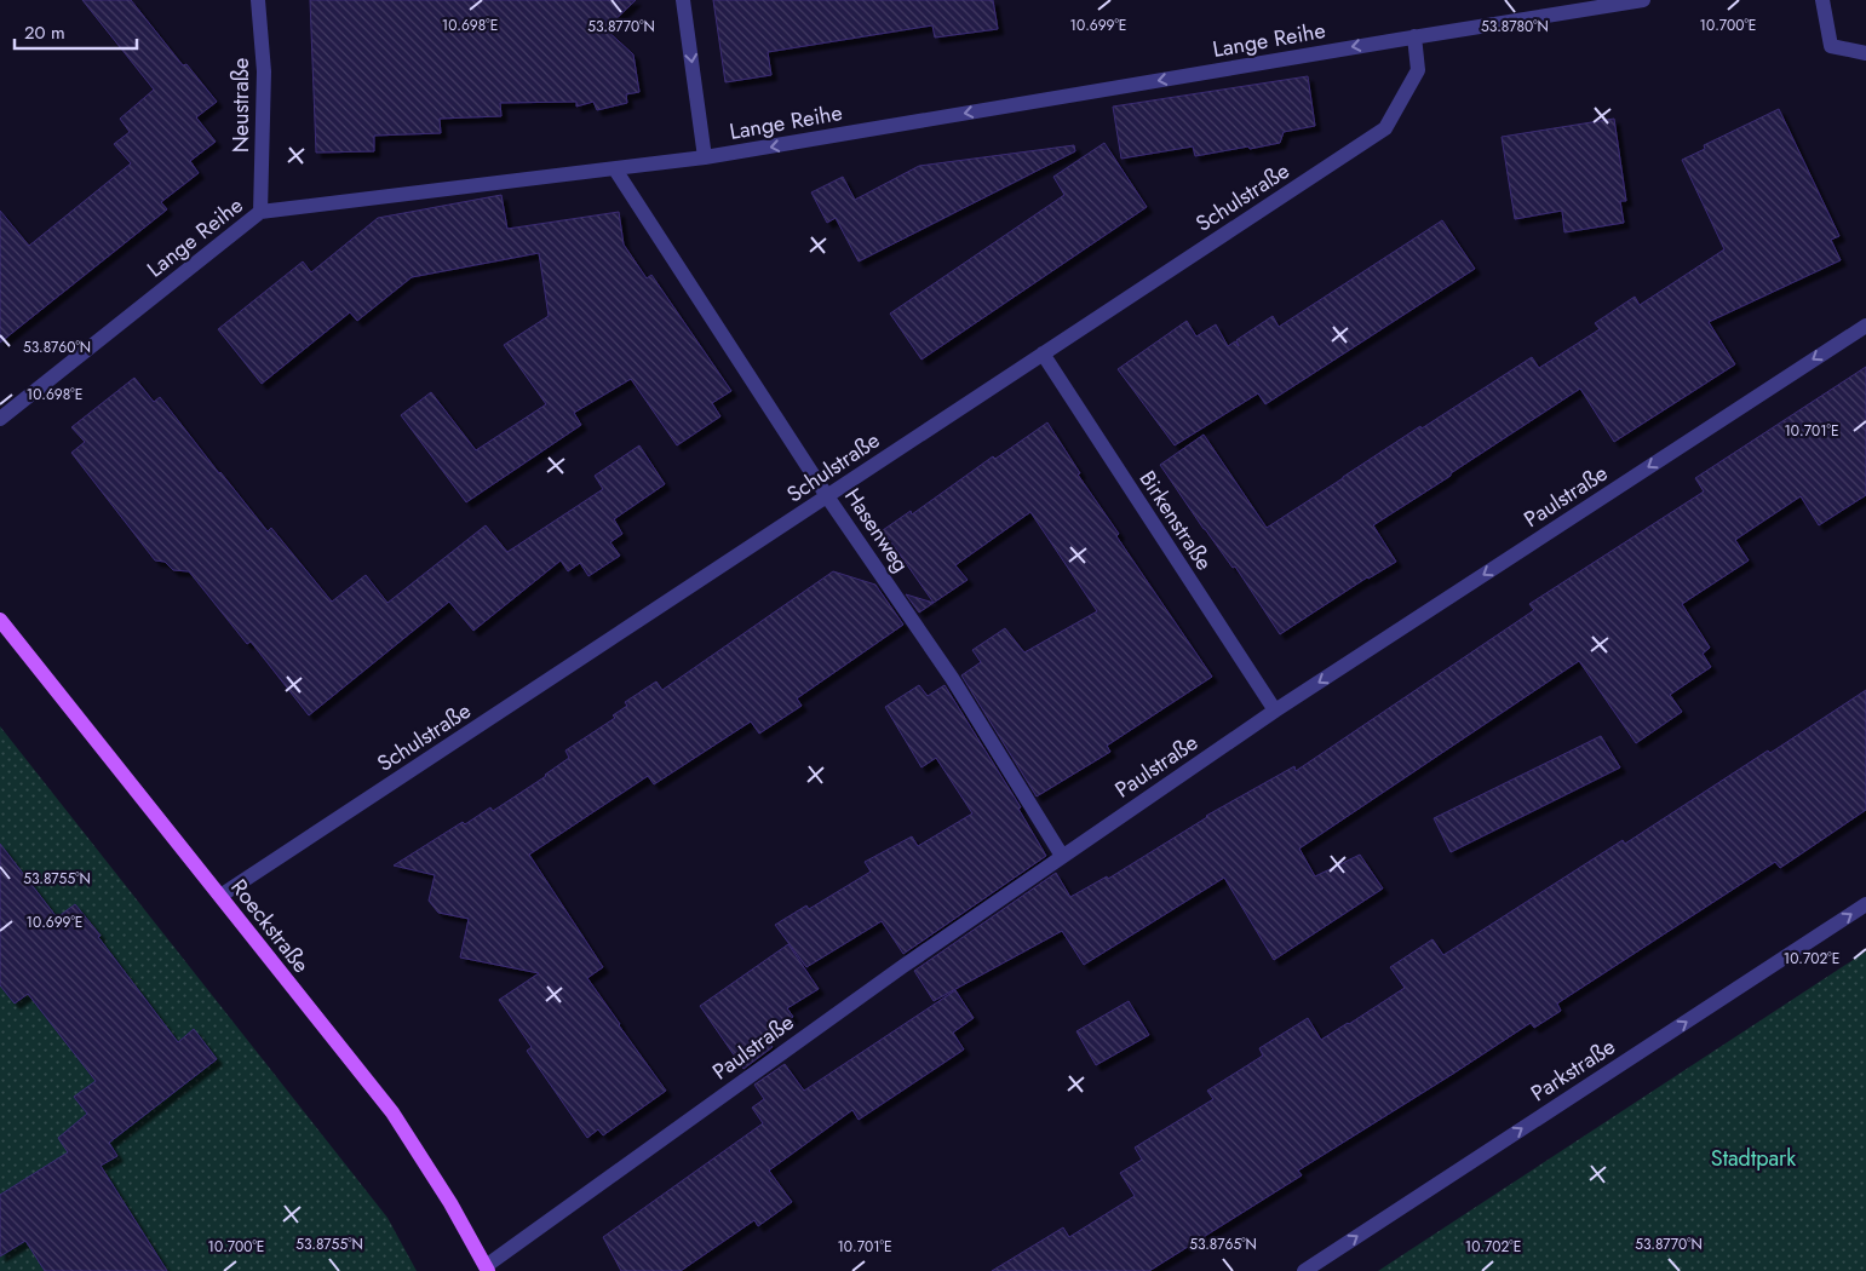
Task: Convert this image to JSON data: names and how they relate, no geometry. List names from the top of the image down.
{
  "streets": {
    "main road": ["Roeckstraße"],
    "street": [
      "Lange Reihe",
      "Neustraße",
      "Schulstraße",
      "Paulstraße",
      "Birkenstraße",
      "Hasenweg",
      "Parkstraße"
    ]
  },
  "crossings": [
    ["Lange Reihe", "Neustraße"],
    ["Lange Reihe", "Schulstraße"],
    ["Lange Reihe", "Hasenweg"],
    ["Schulstraße", "Birkenstraße"],
    ["Schulstraße", "Hasenweg"],
    ["Schulstraße", "Roeckstraße"],
    ["Paulstraße", "Birkenstraße"],
    ["Paulstraße", "Hasenweg"],
    ["Paulstraße", "Roeckstraße"]
  ],
  "one_way": ["Lange Reihe", "Paulstraße", "Parkstraße"],
  "parks": ["Stadtpark"],
  "scale_bar": "20 m",
  "coordinates": [
    "10.698°E",
    "10.699°E",
    "10.700°E",
    "53.8770°N",
    "53.8780°N",
    "53.8760°N",
    "10.701°E",
    "53.8755°N",
    "10.702°E",
    "53.8765°N"
  ]
}
